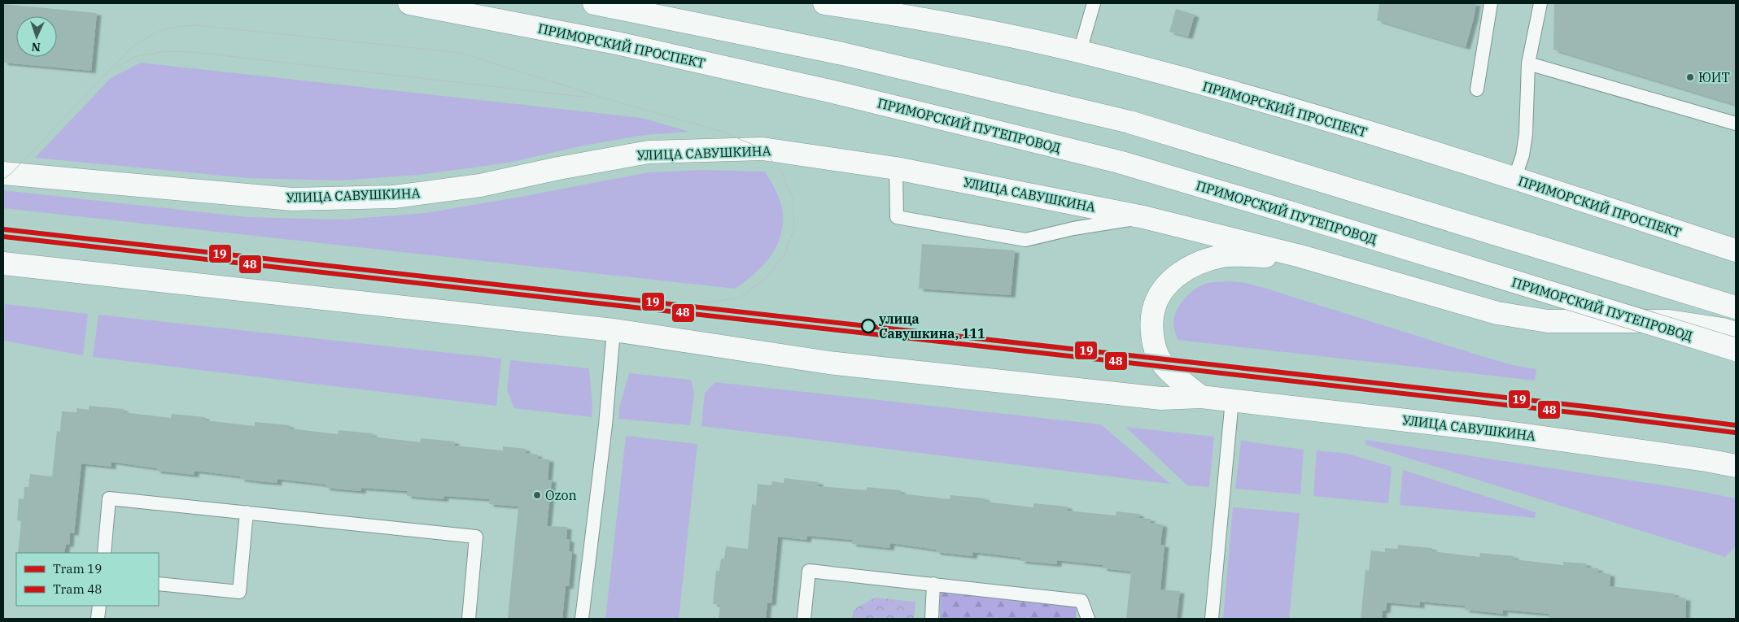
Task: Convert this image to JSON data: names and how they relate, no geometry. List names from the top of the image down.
{
  "streets": {
    "main road": ["ПРИМОРСКИЙ ПРОСПЕКТ", "ПРИМОРСКИЙ ПУТЕПРОВОД", "УЛИЦА САВУШКИНА"]
  },
  "crossings": [
    ["ПРИМОРСКИЙ ПРОСПЕКТ", "ПРИМОРСКИЙ ПУТЕПРОВОД"]
  ],
  "places": ["ЮИТ", "улица Савушкина, 111", "Ozon"],
  "lines": ["tram line 19", "tram line 48"],
  "legend": ["Tram 19", "Tram 48"],
  "north": "bottom"
}
